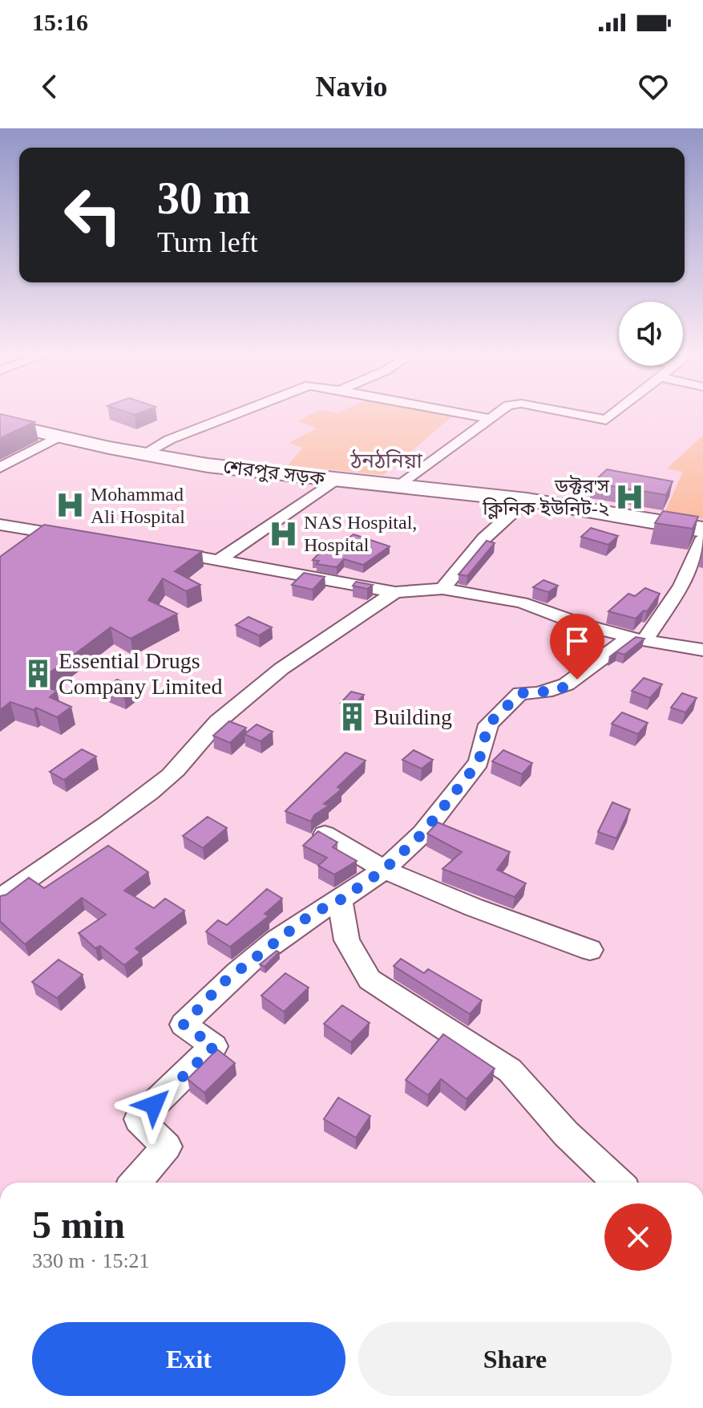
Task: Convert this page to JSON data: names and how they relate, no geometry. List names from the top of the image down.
{
  "streets": {
    "highway": ["শেরপুর সড়ক"]
  },
  "districts": ["ঠনঠনিয়া"],
  "places": {
    "hospital": ["ডক্টর'স ক্লিনিক ইউনিট-২", "Mohammad Ali Hospital", "NAS Hospital, Hospital"],
    "building": ["Essential Drugs Company Limited", "Building"]
  },
  "page": {
    "status": "15:16",
    "header": "Navio",
    "turn": ["30 m", "Turn left"],
    "heading": ["5 min", "330 m · 15:21"],
    "buttons": ["Exit", "Share"]
  }
}
